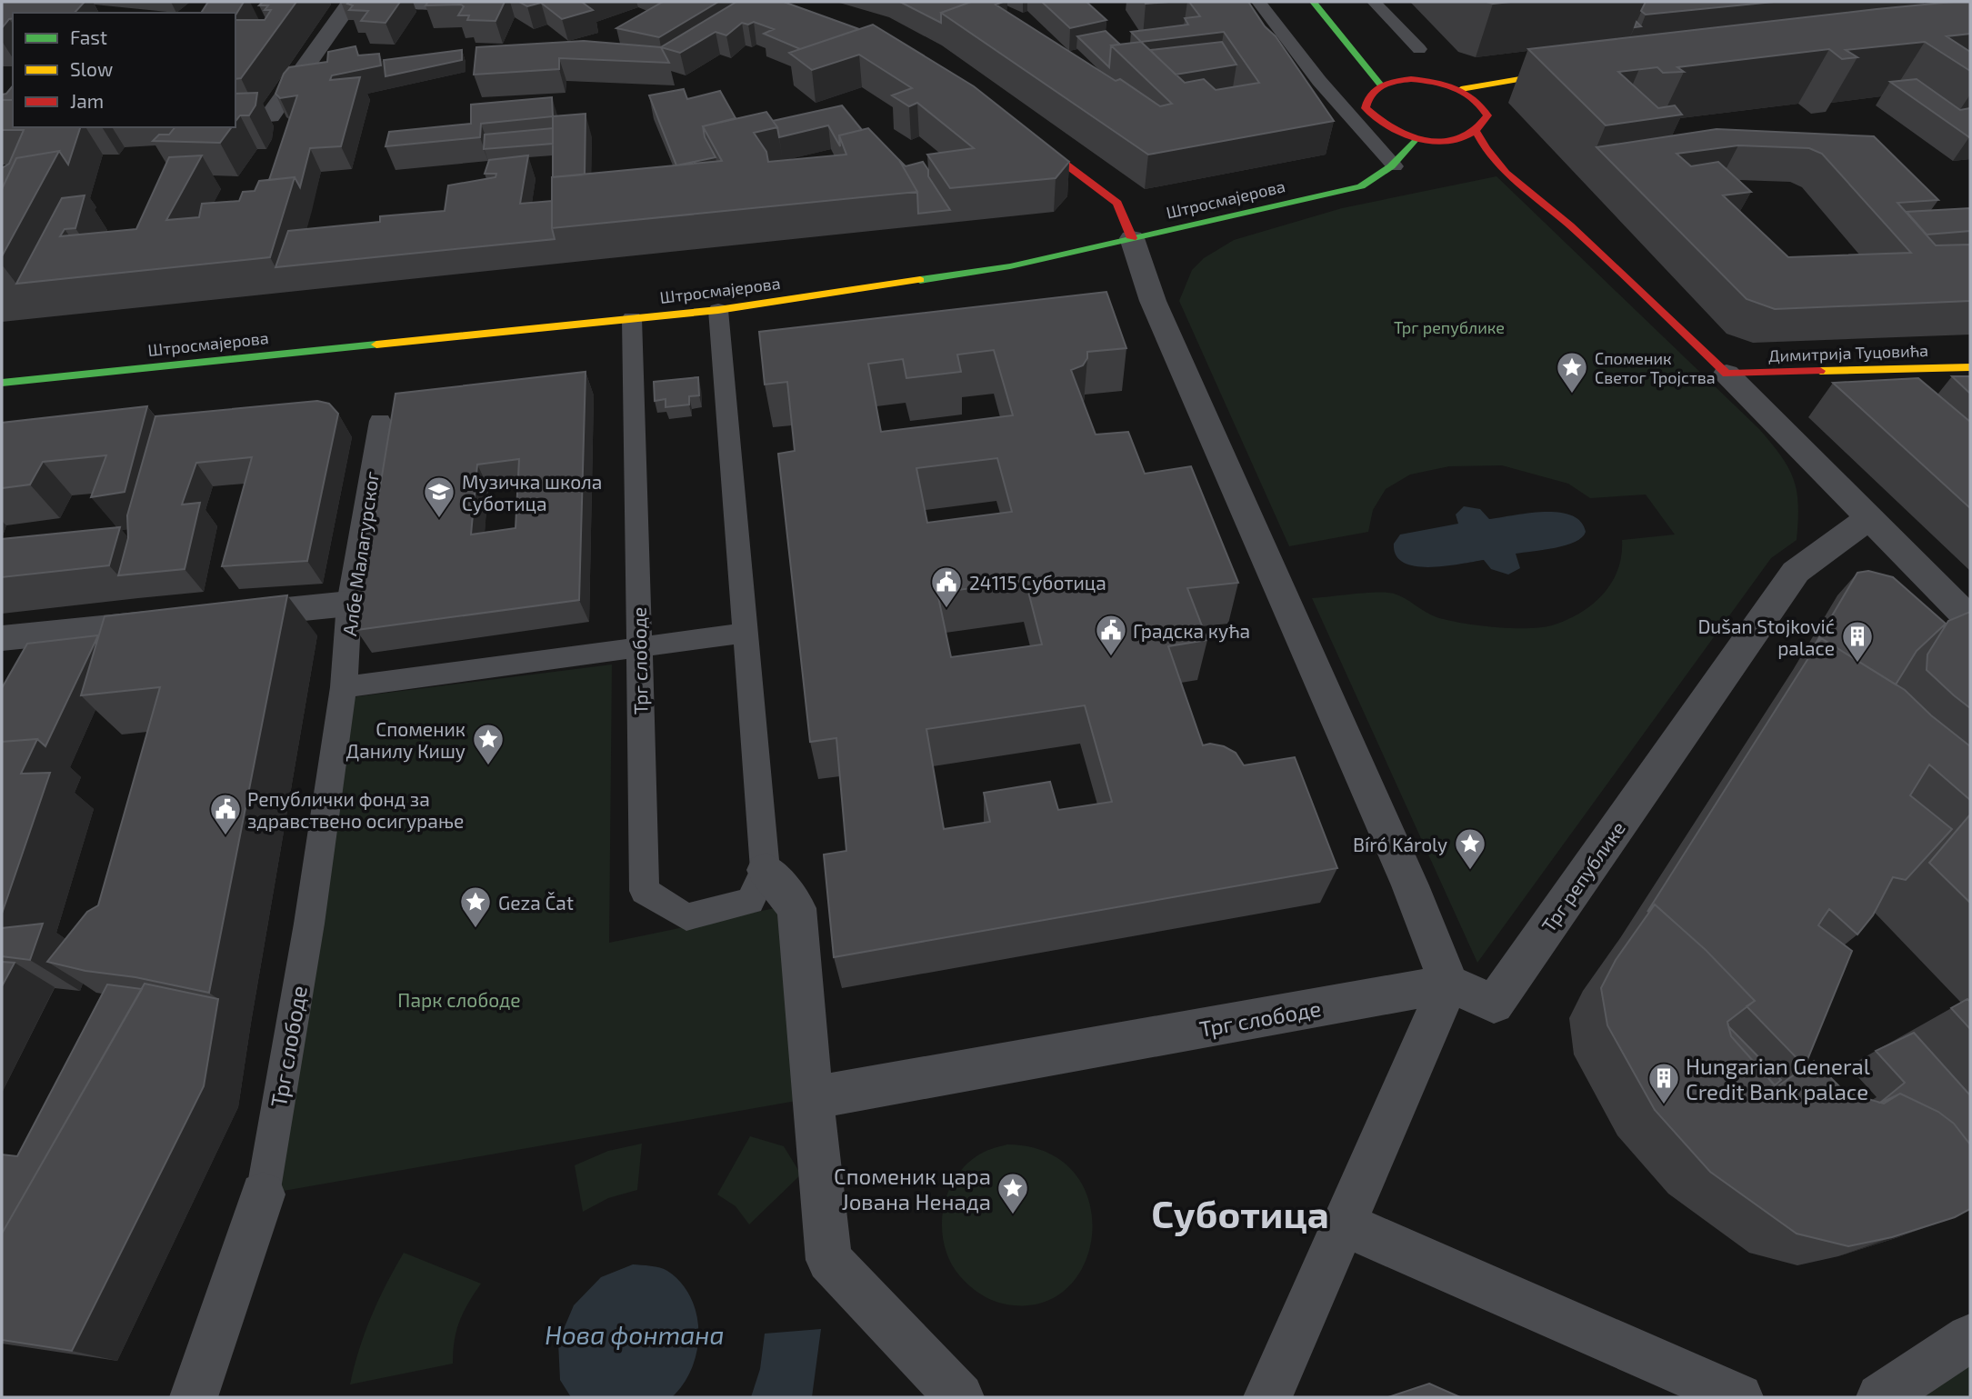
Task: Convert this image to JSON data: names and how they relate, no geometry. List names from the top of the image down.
{
  "streets": {
    "street": [
      "Штросмајерова",
      "Димитрија Туцовића",
      "Трг слободе",
      "Трг републике"
    ],
    "lane": ["Албе Малагурског"]
  },
  "crossings": [
    ["Штросмајерова", "Трг слободе"],
    ["Албе Малагурског", "Трг слободе"],
    ["Трг слободе", "Трг републике"]
  ],
  "districts": ["Суботица"],
  "water": ["Нова фонтана"],
  "parks": ["Трг републике", "Парк слободе"],
  "places": {
    "place": [
      "Споменик Светог Тројства",
      "Споменик Данилу Кишу",
      "Bíró Károly",
      "Geza Čat",
      "Споменик цара Јована Ненада"
    ],
    "school or university": ["Музичка школа Суботица"],
    "public building": ["24115 Суботица", "Градска кућа", "Републички фонд за здравствено осигурање"],
    "building": ["Dušan Stojković palace", "Hungarian General Credit Bank palace"]
  },
  "legend": ["Fast", "Slow", "Jam"]
}
